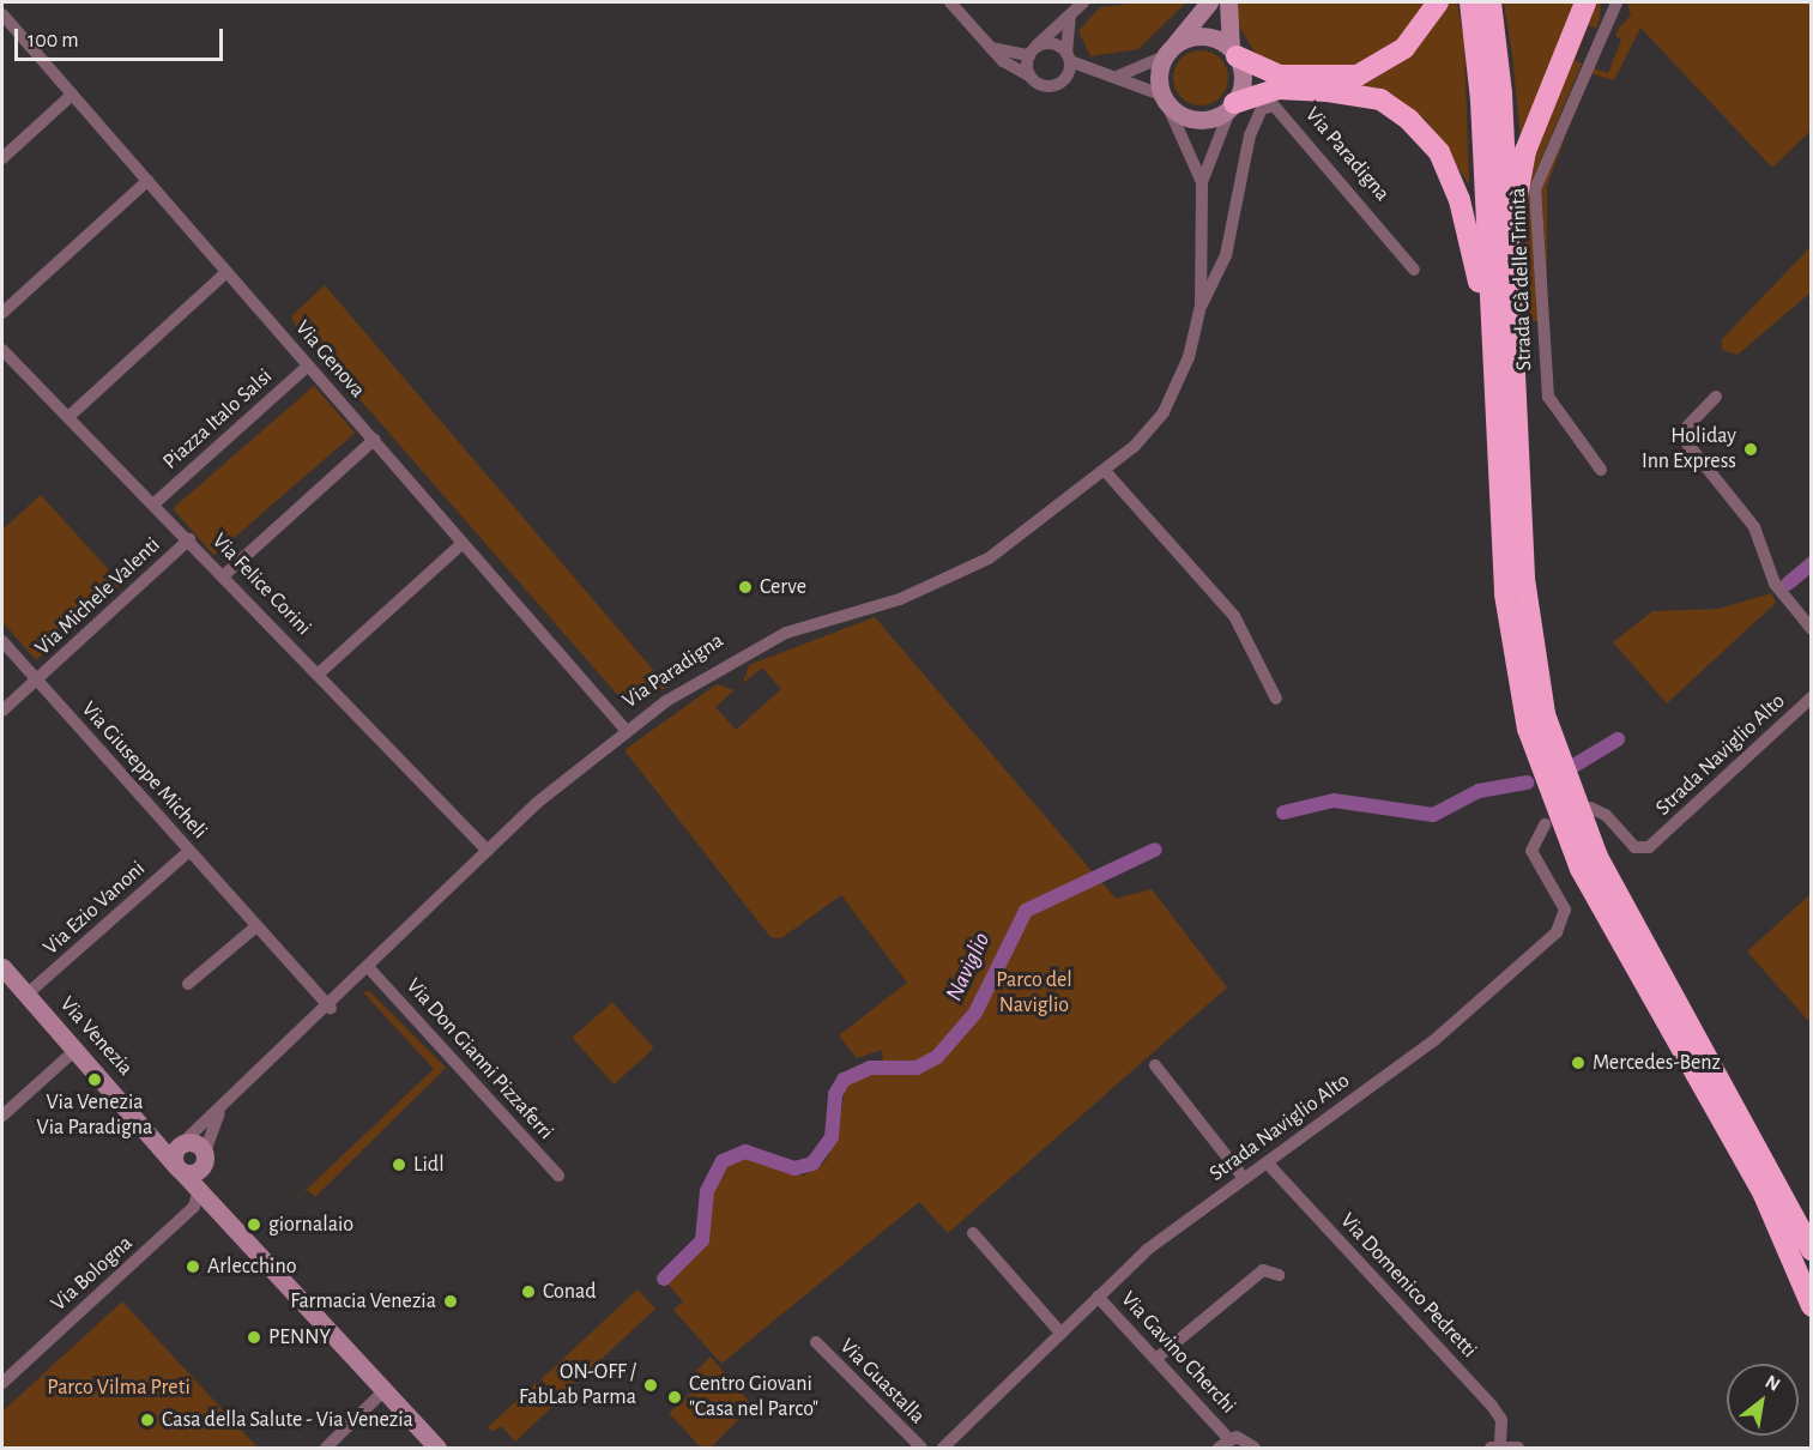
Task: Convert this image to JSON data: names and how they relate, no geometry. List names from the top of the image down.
{
  "streets": {
    "street": [
      "Via Paradigna",
      "Strada Cà delle Trinità",
      "Via Genova",
      "Piazza Italo Salsi",
      "Via Felice Corini",
      "Via Michele Valenti",
      "Strada Naviglio Alto",
      "Via Giuseppe Micheli",
      "Via Ezio Vanoni",
      "Via Venezia",
      "Via Don Gianni Pizzaferri",
      "Via Bologna",
      "Via Domenico Pedretti",
      "Via Gavino Cherchi",
      "Via Guastalla"
    ]
  },
  "crossings": [
    ["Via Paradigna", "Via Genova"],
    ["Via Paradigna", "Via Felice Corini"],
    ["Via Paradigna", "Via Giuseppe Micheli"],
    ["Via Paradigna", "Via Venezia"],
    ["Via Paradigna", "Via Don Gianni Pizzaferri"],
    ["Via Genova", "Piazza Italo Salsi"],
    ["Piazza Italo Salsi", "Via Felice Corini"],
    ["Via Felice Corini", "Via Michele Valenti"],
    ["Via Michele Valenti", "Via Giuseppe Micheli"],
    ["Strada Naviglio Alto", "Via Domenico Pedretti"],
    ["Strada Naviglio Alto", "Via Gavino Cherchi"],
    ["Via Giuseppe Micheli", "Via Ezio Vanoni"],
    ["Via Ezio Vanoni", "Via Venezia"],
    ["Via Venezia", "Via Bologna"]
  ],
  "water": ["Naviglio"],
  "parks": ["Parco del Naviglio", "Parco Vilma Preti"],
  "places": [
    "Holiday Inn Express",
    "Cerve",
    "Mercedes-Benz",
    "Via Venezia Via Paradigna",
    "Lidl",
    "giornalaio",
    "Arlecchino",
    "Conad",
    "Farmacia Venezia",
    "PENNY",
    "ON-OFF / FabLab Parma",
    "Centro Giovani \"Casa nel Parco\"",
    "Casa della Salute - Via Venezia"
  ],
  "scale_bar": "100 m",
  "north": "top right"
}
